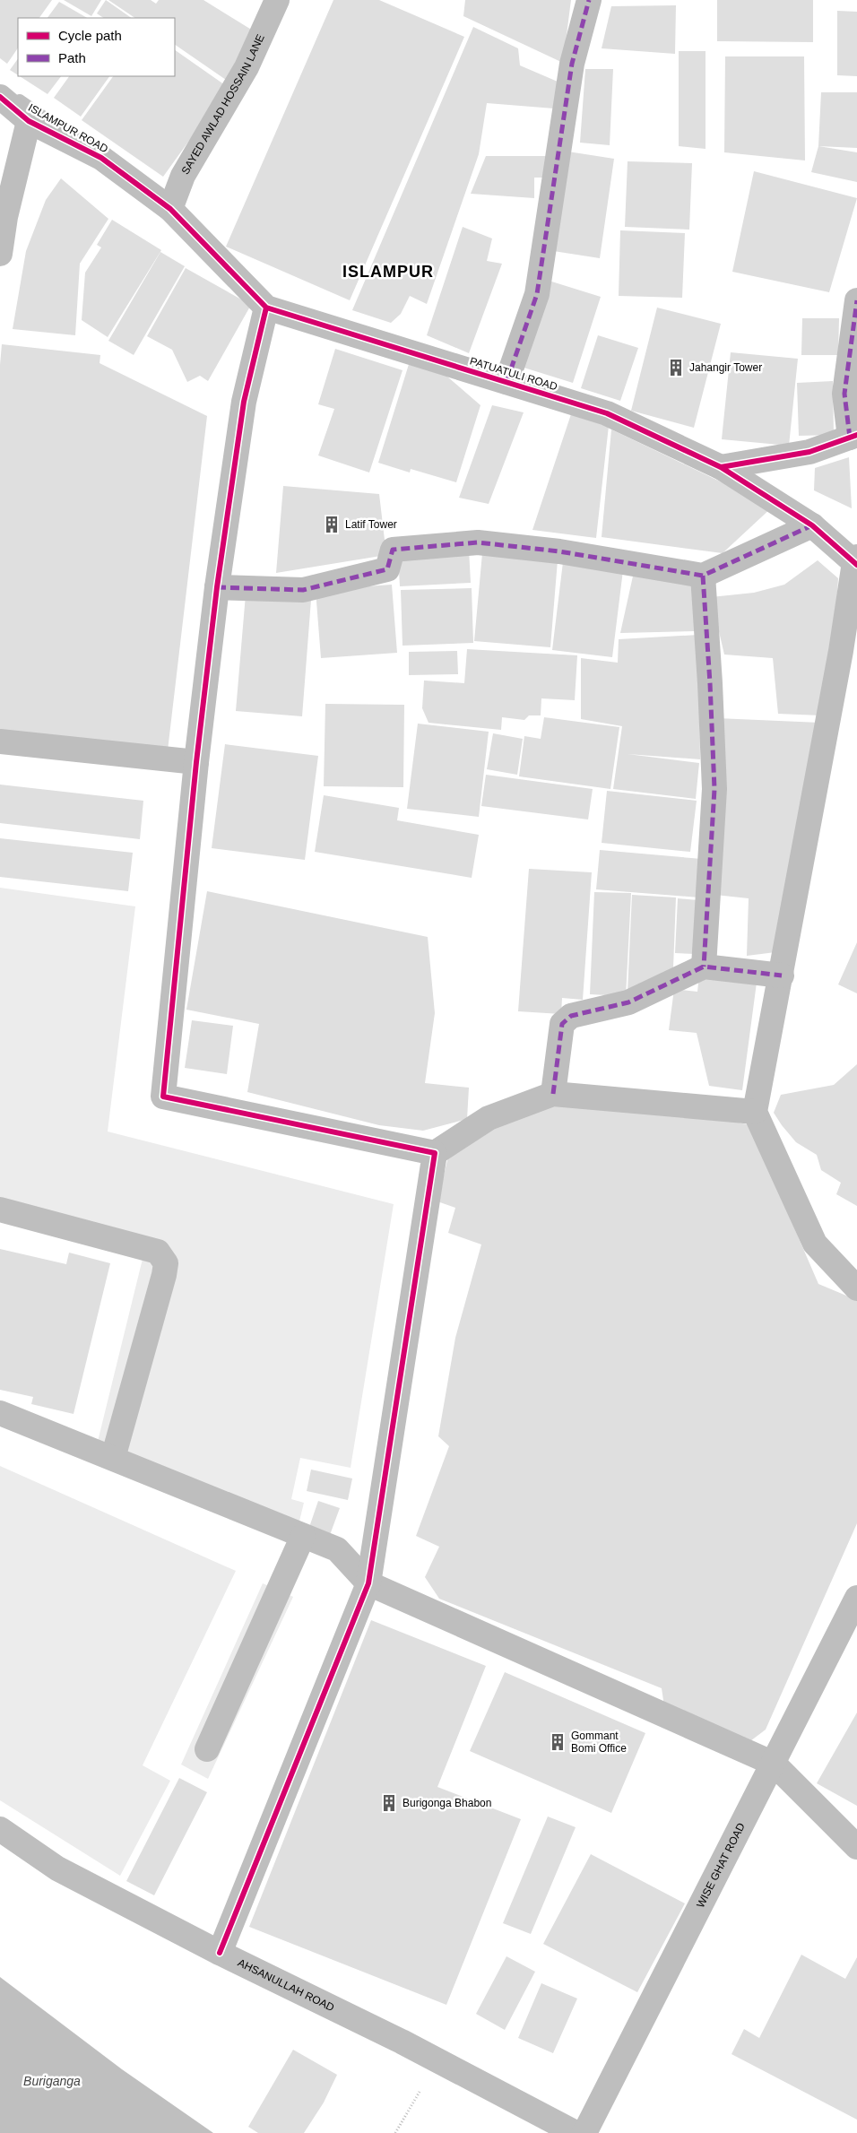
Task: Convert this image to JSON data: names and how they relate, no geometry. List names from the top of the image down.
{
  "streets": {
    "street": [
      "SAYED AWLAD HOSSAIN LANE",
      "ISLAMPUR ROAD",
      "PATUATULI ROAD",
      "WISE GHAT ROAD",
      "AHSANULLAH ROAD"
    ]
  },
  "crossings": [
    ["SAYED AWLAD HOSSAIN LANE", "ISLAMPUR ROAD"],
    ["SAYED AWLAD HOSSAIN LANE", "PATUATULI ROAD"],
    ["ISLAMPUR ROAD", "PATUATULI ROAD"]
  ],
  "districts": ["ISLAMPUR"],
  "water": ["Buriganga"],
  "places": {
    "building": [
      "Jahangir Tower",
      "Latif Tower",
      "Gommant Bomi Office",
      "Burigonga Bhabon"
    ]
  },
  "legend": ["Cycle path", "Path"]
}
